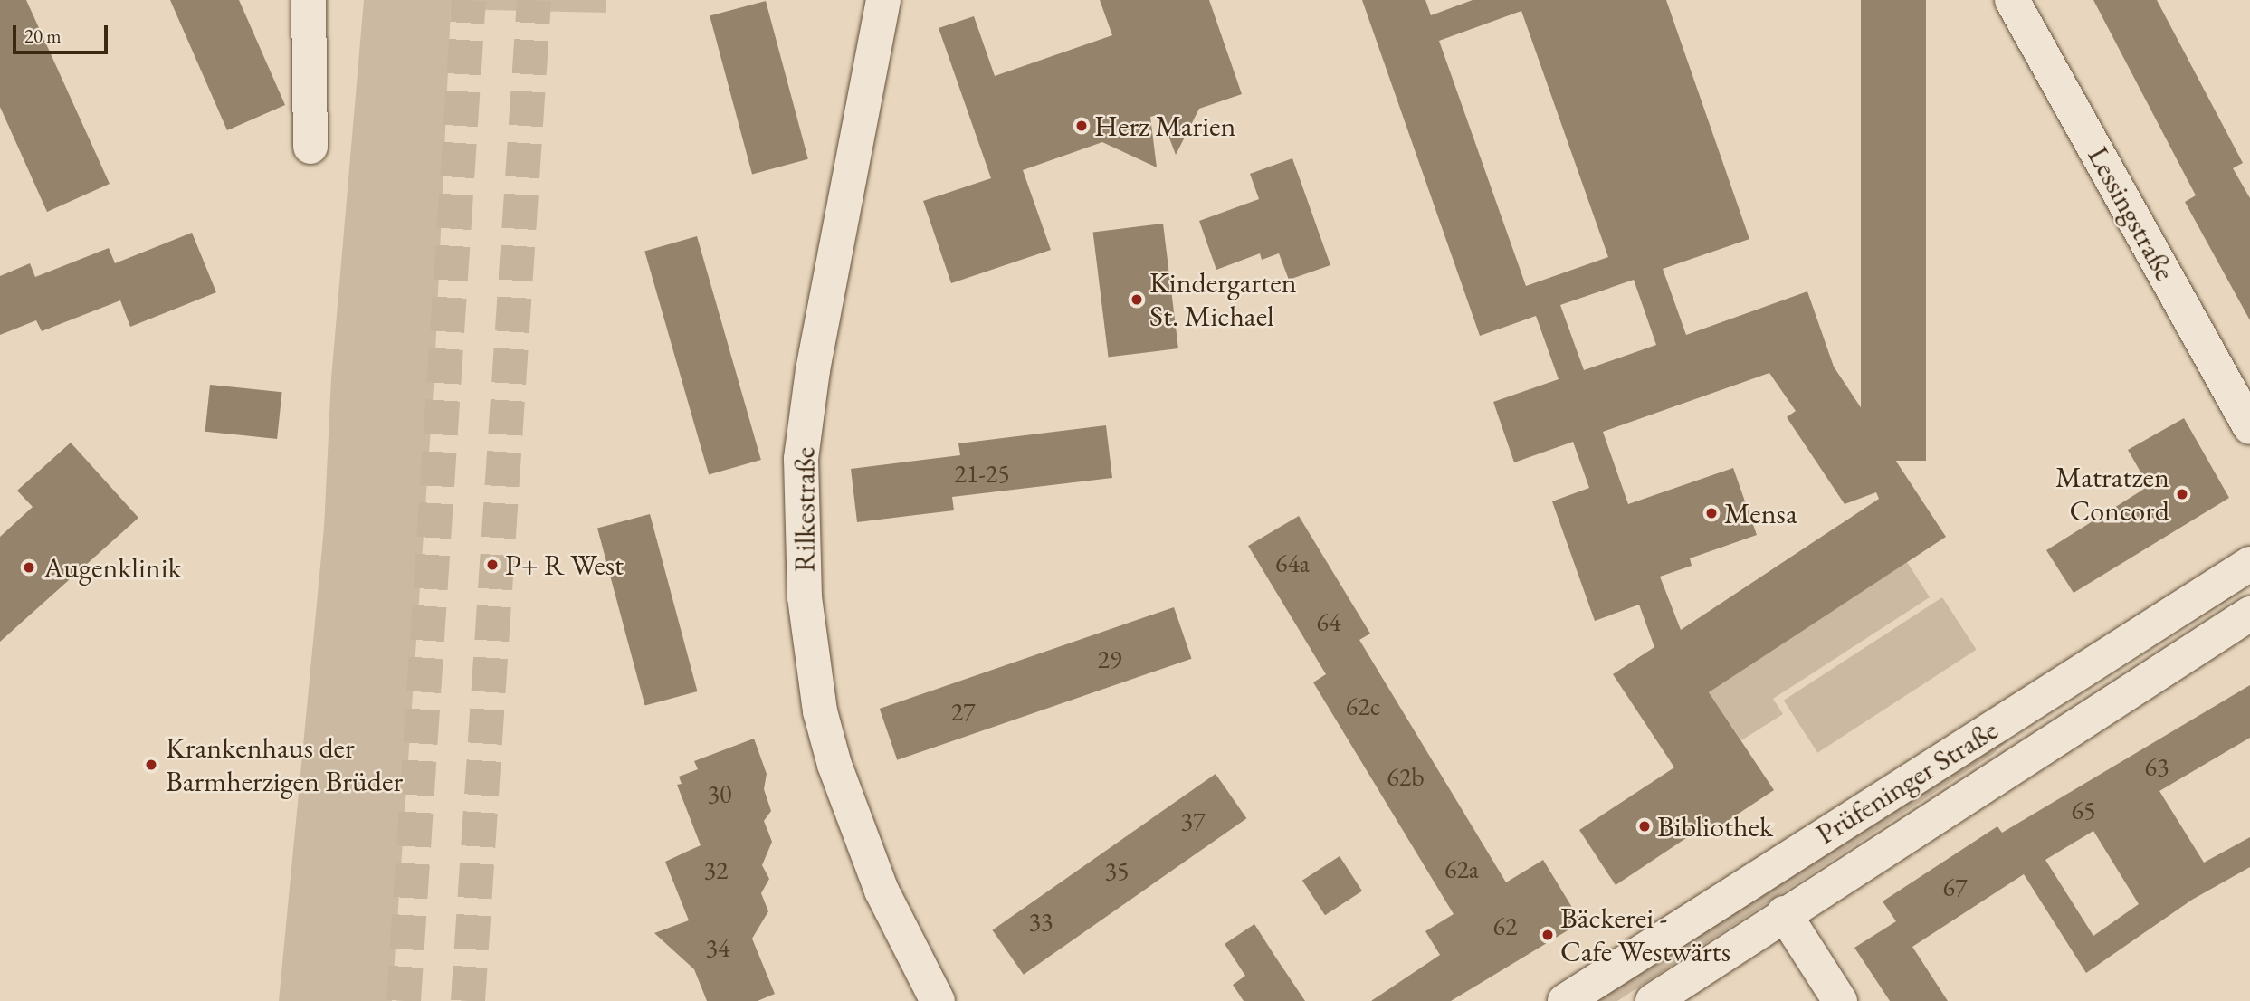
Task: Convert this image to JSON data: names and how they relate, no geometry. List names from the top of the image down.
{
  "streets": {
    "street": ["Lessingstraße", "Rilkestraße", "Prüfeninger Straße"]
  },
  "places": [
    "Herz Marien",
    "Kindergarten St. Michael",
    "Matratzen Concord",
    "Mensa",
    "P+ R West",
    "Augenklinik",
    "Krankenhaus der Barmherzigen Brüder",
    "Bibliothek",
    "Bäckerei - Cafe Westwärts"
  ],
  "house_numbers": [
    "21-25",
    "64a",
    "64",
    "29",
    "62c",
    "27",
    "63",
    "62b",
    "30",
    "65",
    "37",
    "62a",
    "32",
    "35",
    "67",
    "33",
    "62",
    "34"
  ],
  "scale_bar": "20 m"
}
